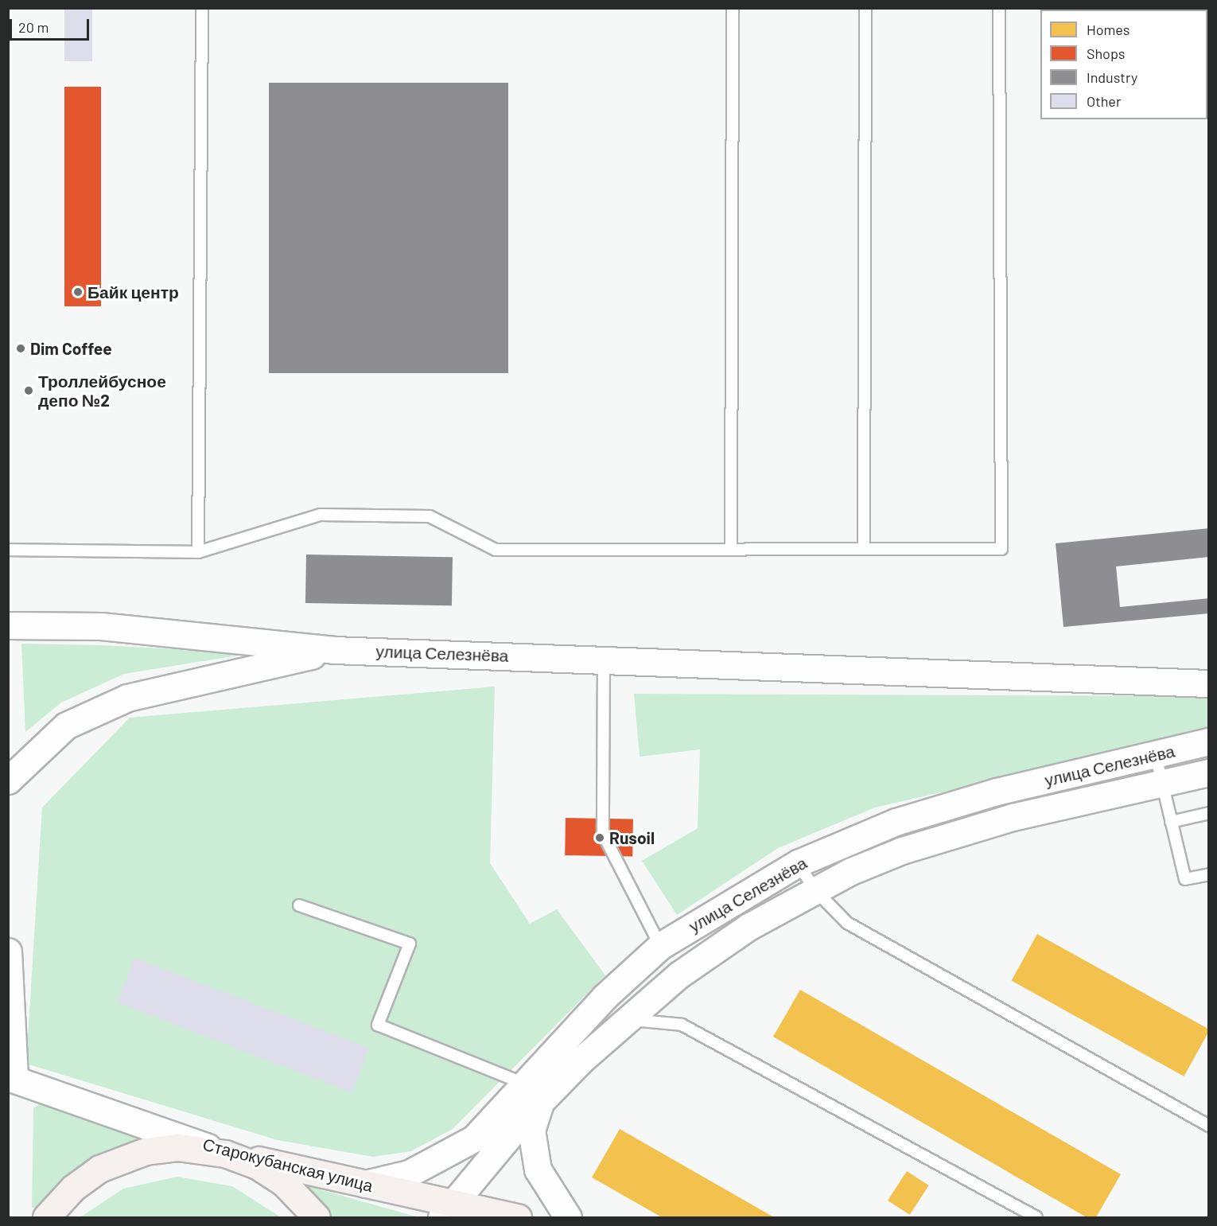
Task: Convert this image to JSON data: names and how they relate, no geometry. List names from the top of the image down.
{
  "streets": {
    "main road": ["улица Селезнёва", "Старокубанская улица"]
  },
  "crossings": [
    ["улица Селезнёва", "Старокубанская улица"]
  ],
  "places": [
    "Байк центр",
    "Dim Coffee",
    "Троллейбусное депо №2",
    "Rusoil"
  ],
  "legend": [
    "Homes",
    "Shops",
    "Industry",
    "Other"
  ],
  "scale_bar": "20 m"
}
